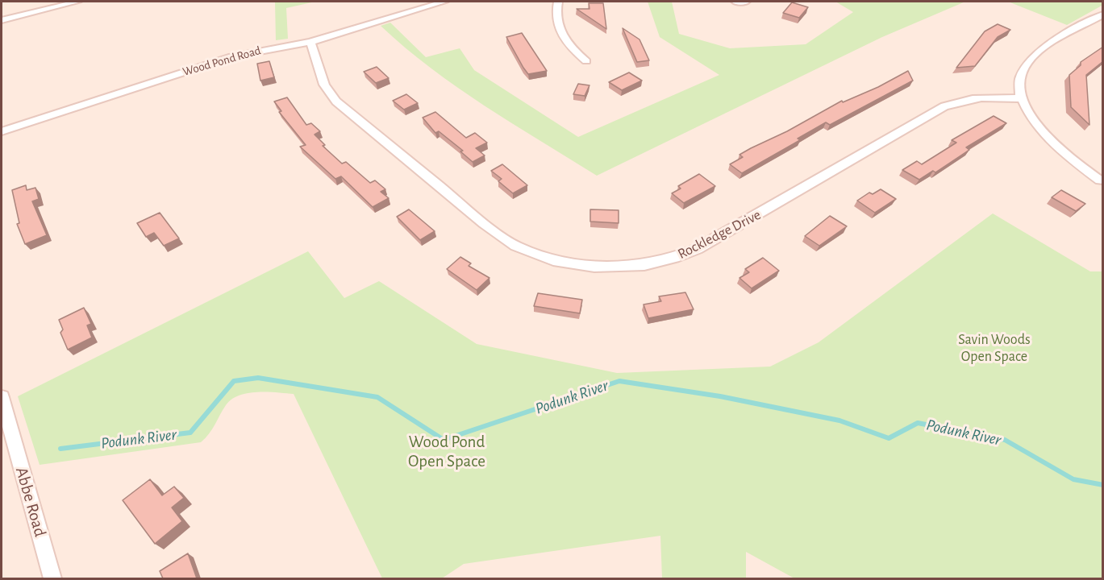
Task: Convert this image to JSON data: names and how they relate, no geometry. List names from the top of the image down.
{
  "streets": {
    "street": ["Wood Pond Road", "Rockledge Drive", "Abbe Road"]
  },
  "crossings": [
    ["Wood Pond Road", "Rockledge Drive"]
  ],
  "water": ["Podunk River"],
  "parks": ["Savin Woods Open Space", "Wood Pond Open Space"]
}
